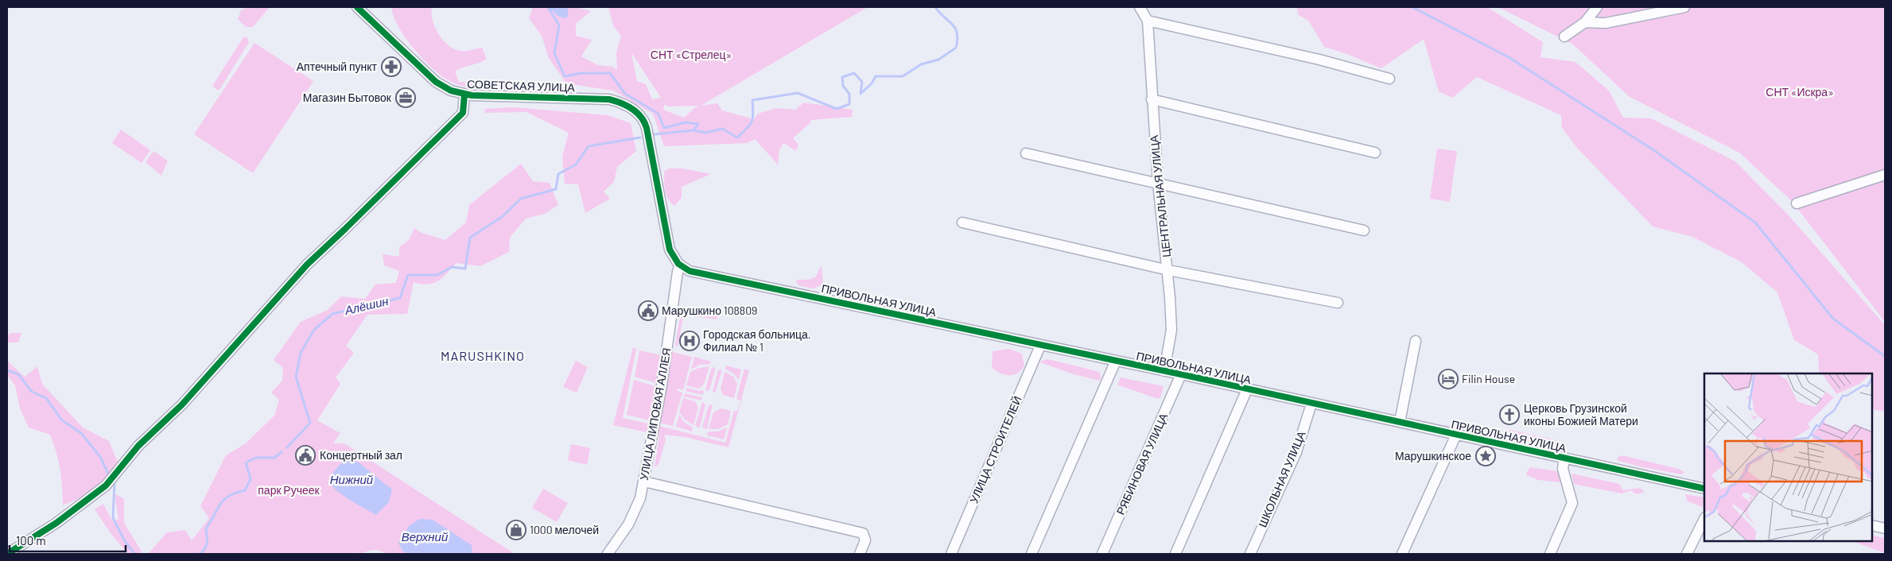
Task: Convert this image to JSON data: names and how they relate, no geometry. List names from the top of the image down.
{
  "streets": {
    "street": [
      "СОВЕТСКАЯ УЛИЦА",
      "ЦЕНТРАЛЬНАЯ УЛИЦА",
      "ПРИВОЛЬНАЯ УЛИЦА",
      "УЛИЦА ЛИПОВАЯ АЛЛЕЯ",
      "УЛИЦА СТРОИТЕЛЕЙ",
      "РЯБИНОВАЯ УЛИЦА",
      "ШКОЛЬНАЯ УЛИЦА"
    ]
  },
  "crossings": [
    ["СОВЕТСКАЯ УЛИЦА", "ПРИВОЛЬНАЯ УЛИЦА"],
    ["СОВЕТСКАЯ УЛИЦА", "УЛИЦА ЛИПОВАЯ АЛЛЕЯ"],
    ["ЦЕНТРАЛЬНАЯ УЛИЦА", "ПРИВОЛЬНАЯ УЛИЦА"],
    ["ПРИВОЛЬНАЯ УЛИЦА", "УЛИЦА ЛИПОВАЯ АЛЛЕЯ"],
    ["ПРИВОЛЬНАЯ УЛИЦА", "УЛИЦА СТРОИТЕЛЕЙ"],
    ["ПРИВОЛЬНАЯ УЛИЦА", "РЯБИНОВАЯ УЛИЦА"],
    ["ПРИВОЛЬНАЯ УЛИЦА", "ШКОЛЬНАЯ УЛИЦА"]
  ],
  "districts": ["MARUSHKINO"],
  "water": ["Алёшин", "Нижний", "Верхний"],
  "parks": ["СНТ «Стрелец»", "СНТ «Искра»", "парк Ручеек"],
  "places": {
    "pharmacy": ["Аптечный пункт"],
    "office": ["Магазин Бытовок"],
    "public building": ["Марушкино 108809", "Концертный зал"],
    "hospital": ["Городская больница. Филиал № 1"],
    "hotel": ["Filin House"],
    "church": ["Церковь Грузинской иконы Божией Матери"],
    "place": ["Марушкинское"],
    "shop": ["1000 мелочей"]
  },
  "scale_bar": "100 m"
}
